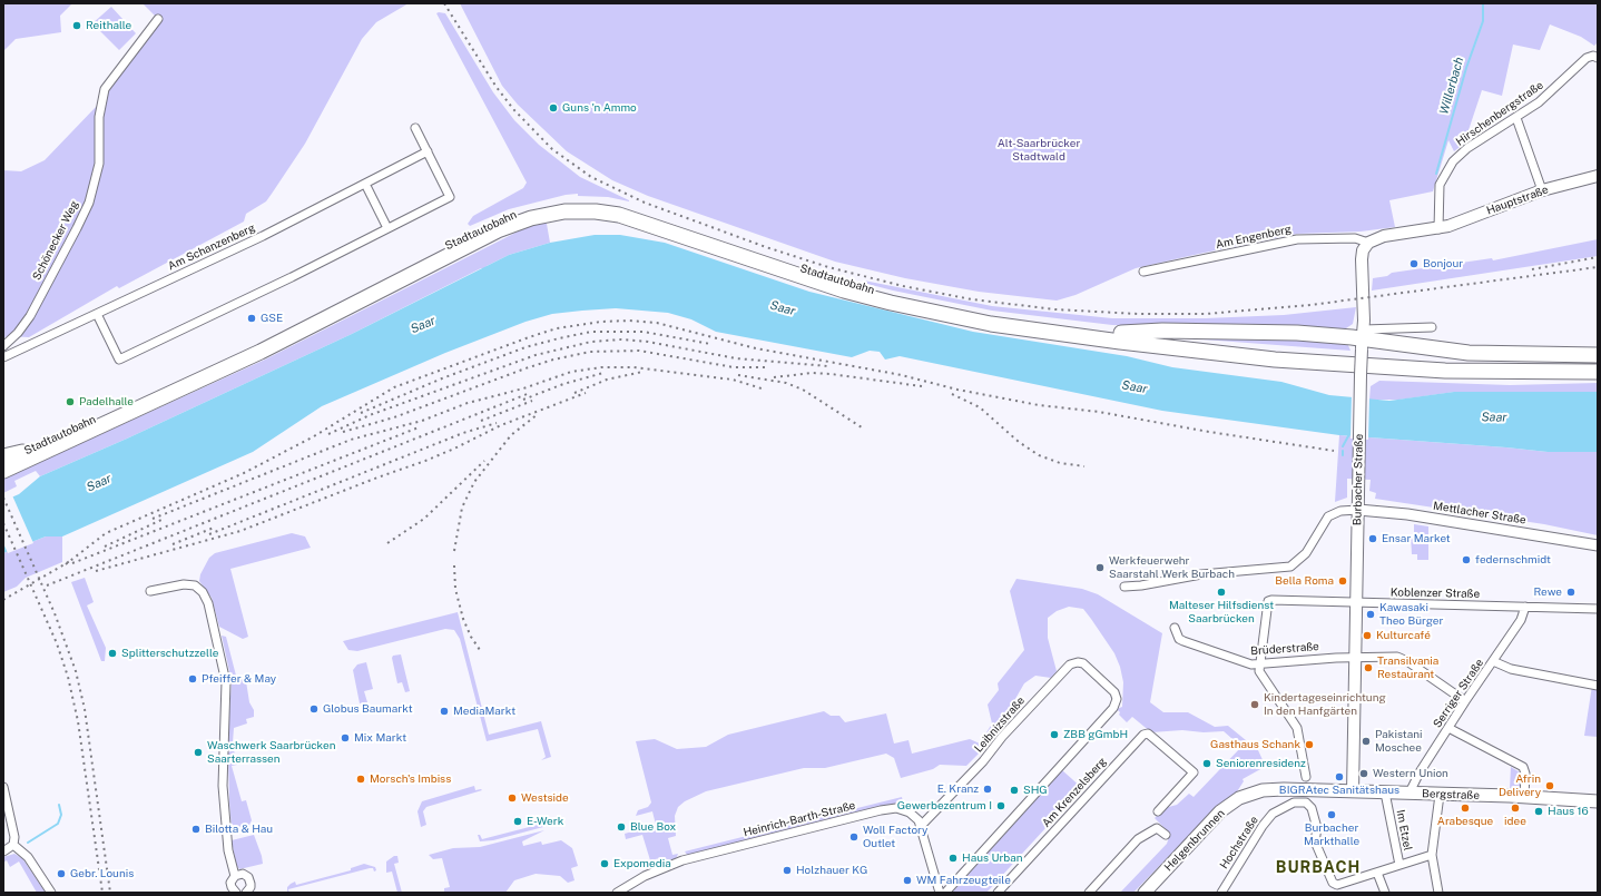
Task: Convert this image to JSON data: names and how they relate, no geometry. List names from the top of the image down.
{
  "streets": {
    "highway": ["Stadtautobahn"],
    "main road": [
      "Hauptstraße",
      "Burbacher Straße",
      "Bergstraße",
      "Helgenbrunnen"
    ],
    "street": [
      "Hirschenbergstraße",
      "Am Engenberg",
      "Schönecker Weg",
      "Am Schanzenberg",
      "Mettlacher Straße",
      "Koblenzer Straße",
      "Brüderstraße",
      "Serriger Straße",
      "Leibnizstraße",
      "Am Krenzelsberg",
      "Heinrich-Barth-Straße",
      "Im Etzel",
      "Hochstraße"
    ]
  },
  "crossings": [
    ["Hirschenbergstraße", "Hauptstraße"],
    ["Am Engenberg", "Burbacher Straße"],
    ["Burbacher Straße", "Mettlacher Straße"],
    ["Burbacher Straße", "Koblenzer Straße"],
    ["Burbacher Straße", "Brüderstraße"],
    ["Burbacher Straße", "Bergstraße"],
    ["Koblenzer Straße", "Brüderstraße"],
    ["Koblenzer Straße", "Serriger Straße"],
    ["Brüderstraße", "Serriger Straße"],
    ["Serriger Straße", "Bergstraße"],
    ["Leibnizstraße", "Heinrich-Barth-Straße"],
    ["Bergstraße", "Im Etzel"],
    ["Bergstraße", "Helgenbrunnen"]
  ],
  "districts": ["BURBACH"],
  "water": ["Willerbach", "Saar"],
  "parks": ["Alt-Saarbrücker Stadtwald"],
  "places": [
    "Reithalle",
    "Guns 'n Ammo",
    "Bonjour",
    "GSE",
    "Padelhalle",
    "Ensar Market",
    "federnschmidt",
    "Werkfeuerwehr Saarstahl Werk Burbach",
    "Bella Roma",
    "Malteser Hilfsdienst Saarbrücken",
    "Rewe",
    "Kawasaki Theo Bürger",
    "Kulturcafé",
    "Splitterschutzzelle",
    "Transilvania Restaurant",
    "Pfeiffer & May",
    "Kindertageseinrichtung In den Hanfgärten",
    "Globus Baumarkt",
    "MediaMarkt",
    "ZBB gGmbH",
    "Mix Markt",
    "Pakistani Moschee",
    "Gasthaus Schank",
    "Waschwerk Saarbrücken Saarterrassen",
    "Seniorenresidenz",
    "Western Union",
    "BIGRAtec Sanitätshaus",
    "Morsch's Imbiss",
    "Afrin Delivery",
    "E. Kranz",
    "SHG",
    "Westside",
    "Gewerbezentrum I",
    "Arabesque",
    "idee",
    "Haus 16",
    "Burbacher Markthalle",
    "E-Werk",
    "Blue Box",
    "Bilotta & Hau",
    "Woll Factory Outlet",
    "Haus Urban",
    "Expomedia",
    "Holzhauer KG",
    "Gebr. Lounis",
    "WM Fahrzeugteile"
  ]
}
